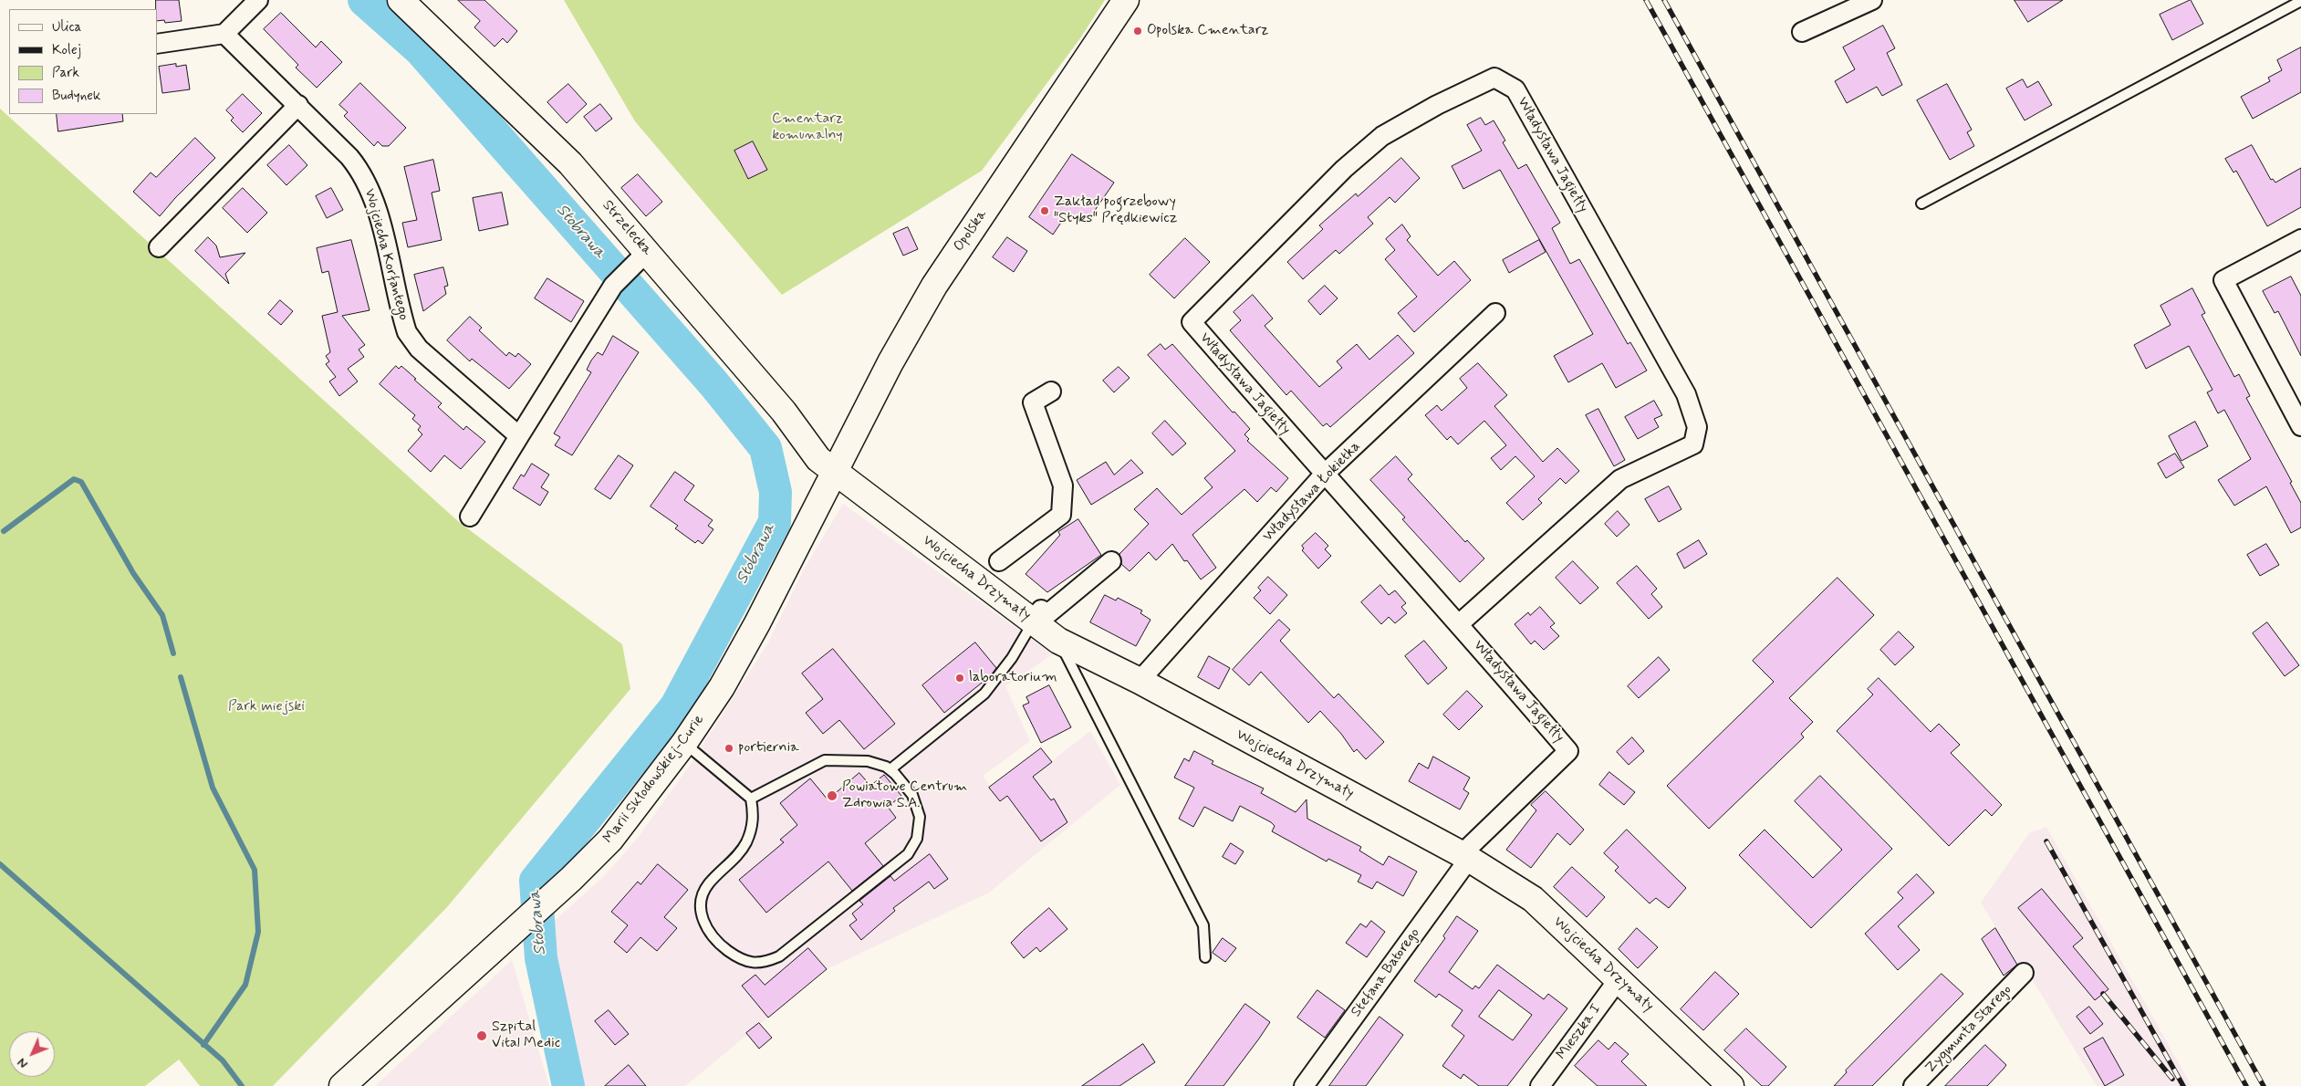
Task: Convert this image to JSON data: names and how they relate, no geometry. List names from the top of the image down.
{
  "streets": {
    "street": [
      "Władysława Jagiełły",
      "Strzelecka",
      "Opolska",
      "Wojciecha Korfantego",
      "Władysława Łokietka",
      "Wojciecha Drzymały",
      "Marii Skłodowskiej-Curie",
      "Stefana Batorego",
      "Zygmunta Starego",
      "Mieszka I"
    ]
  },
  "crossings": [
    ["Władysława Jagiełły", "Władysława Łokietka"],
    ["Władysława Jagiełły", "Wojciecha Drzymały"],
    ["Władysława Jagiełły", "Stefana Batorego"],
    ["Strzelecka", "Opolska"],
    ["Strzelecka", "Wojciecha Drzymały"],
    ["Strzelecka", "Marii Skłodowskiej-Curie"],
    ["Opolska", "Wojciecha Drzymały"],
    ["Opolska", "Marii Skłodowskiej-Curie"],
    ["Władysława Łokietka", "Wojciecha Drzymały"],
    ["Wojciecha Drzymały", "Marii Skłodowskiej-Curie"],
    ["Wojciecha Drzymały", "Stefana Batorego"],
    ["Wojciecha Drzymały", "Mieszka I"]
  ],
  "water": ["Stobrawa"],
  "parks": ["Cmentarz komunalny", "Park miejski"],
  "places": [
    "Opolska Cmentarz",
    "Zakład pogrzebowy \"Styks\" Prędkiewicz",
    "laboratorium",
    "portiernia",
    "Powiatowe Centrum Zdrowia S.A.",
    "Szpital Vital Medic"
  ],
  "legend": [
    "Ulica",
    "Kolej",
    "Park",
    "Budynek"
  ],
  "north": "bottom left"
}
